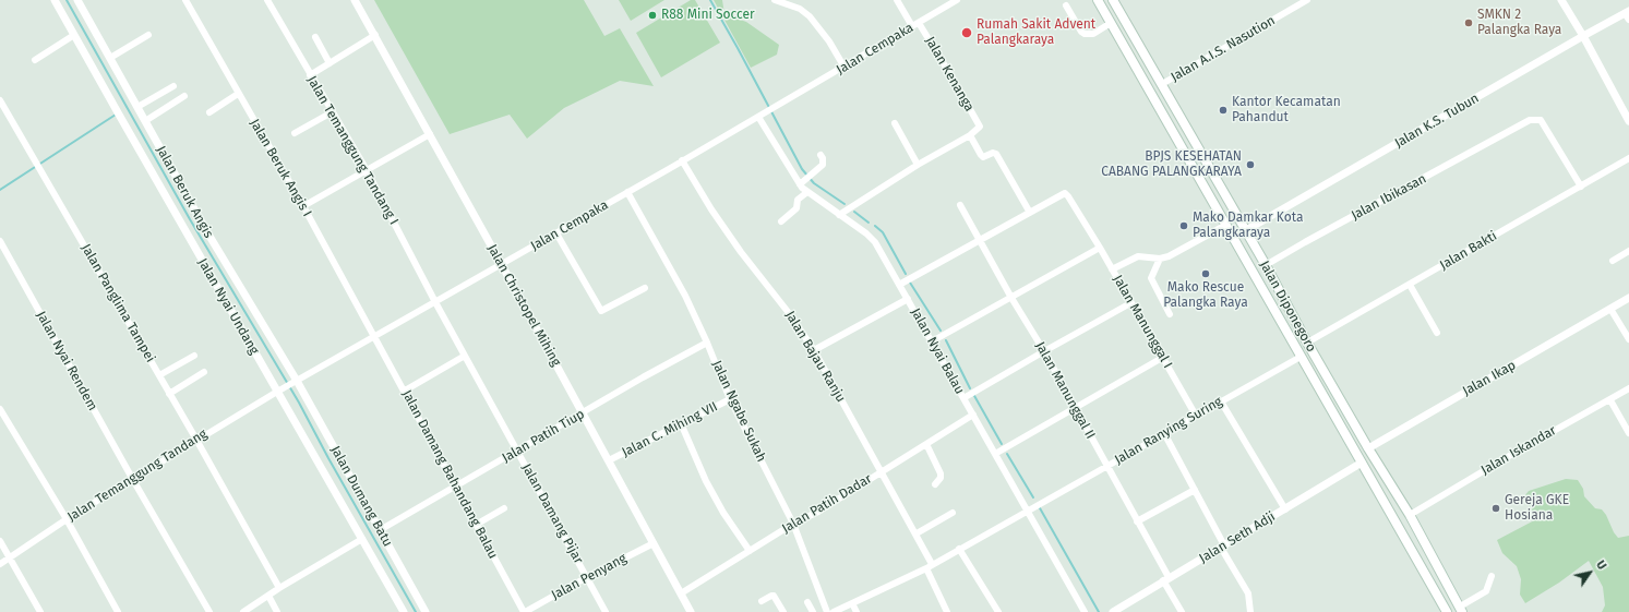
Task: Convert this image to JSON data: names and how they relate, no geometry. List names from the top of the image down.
{
  "streets": {
    "main road": ["Jalan Diponegoro"],
    "street": [
      "Jalan Cempaka",
      "Jalan A.I.S. Nasution",
      "Jalan Kenanga",
      "Jalan K.S. Tubun",
      "Jalan Temanggung Tandang I",
      "Jalan Beruk Angis I",
      "Jalan Beruk Angis",
      "Jalan Ibikasan",
      "Jalan Bakti",
      "Jalan Panglima Tampei",
      "Jalan Christopel Mihing",
      "Jalan Nyai Undang",
      "Jalan Manunggal I",
      "Jalan Nyai Balau",
      "Jalan Bajau Ranju",
      "Jalan Nyai Rendem",
      "Jalan Ikap",
      "Jalan Manunggal II",
      "Jalan Ngabe Sukah",
      "Jalan C. Mihing VII",
      "Jalan Ranying Suring",
      "Jalan Patih Tiup",
      "Jalan Iskandar",
      "Jalan Damang Bahandang Balau",
      "Jalan Temanggung Tandang",
      "Jalan Dumang Batu",
      "Jalan Patih Dadar",
      "Jalan Damang Pijar",
      "Jalan Seth Adji",
      "Jalan Penyang"
    ]
  },
  "crossings": [
    ["Jalan Cempaka", "Jalan Kenanga"],
    ["Jalan Cempaka", "Jalan Temanggung Tandang I"],
    ["Jalan Cempaka", "Jalan Beruk Angis I"],
    ["Jalan Cempaka", "Jalan Beruk Angis"],
    ["Jalan Cempaka", "Jalan Christopel Mihing"],
    ["Jalan Cempaka", "Jalan Nyai Balau"],
    ["Jalan Cempaka", "Jalan Bajau Ranju"],
    ["Jalan Cempaka", "Jalan Ngabe Sukah"],
    ["Jalan Cempaka", "Jalan Damang Bahandang Balau"],
    ["Jalan Cempaka", "Jalan Temanggung Tandang"],
    ["Jalan Cempaka", "Jalan Dumang Batu"],
    ["Jalan Cempaka", "Jalan Damang Pijar"],
    ["Jalan A.I.S. Nasution", "Jalan Diponegoro"],
    ["Jalan K.S. Tubun", "Jalan Diponegoro"],
    ["Jalan Temanggung Tandang I", "Jalan Damang Pijar"],
    ["Jalan Beruk Angis I", "Jalan Damang Bahandang Balau"],
    ["Jalan Beruk Angis", "Jalan Temanggung Tandang"],
    ["Jalan Beruk Angis", "Jalan Dumang Batu"],
    ["Jalan Ibikasan", "Jalan Bakti"],
    ["Jalan Ibikasan", "Jalan Diponegoro"],
    ["Jalan Bakti", "Jalan Diponegoro"],
    ["Jalan Panglima Tampei", "Jalan Temanggung Tandang"],
    ["Jalan Christopel Mihing", "Jalan C. Mihing VII"],
    ["Jalan Christopel Mihing", "Jalan Patih Tiup"],
    ["Jalan Christopel Mihing", "Jalan Patih Dadar"],
    ["Jalan Christopel Mihing", "Jalan Penyang"],
    ["Jalan Nyai Undang", "Jalan Temanggung Tandang"],
    ["Jalan Diponegoro", "Jalan Ikap"],
    ["Jalan Diponegoro", "Jalan Ranying Suring"],
    ["Jalan Diponegoro", "Jalan Iskandar"],
    ["Jalan Diponegoro", "Jalan Seth Adji"],
    ["Jalan Manunggal I", "Jalan Ranying Suring"],
    ["Jalan Nyai Balau", "Jalan Ranying Suring"],
    ["Jalan Nyai Balau", "Jalan Patih Dadar"],
    ["Jalan Bajau Ranju", "Jalan Ranying Suring"],
    ["Jalan Bajau Ranju", "Jalan Patih Dadar"],
    ["Jalan Nyai Rendem", "Jalan Temanggung Tandang"],
    ["Jalan Manunggal II", "Jalan Ranying Suring"],
    ["Jalan Manunggal II", "Jalan Seth Adji"],
    ["Jalan Ngabe Sukah", "Jalan C. Mihing VII"],
    ["Jalan Ngabe Sukah", "Jalan Patih Tiup"],
    ["Jalan Ngabe Sukah", "Jalan Patih Dadar"],
    ["Jalan Patih Tiup", "Jalan Damang Bahandang Balau"],
    ["Jalan Patih Tiup", "Jalan Dumang Batu"],
    ["Jalan Patih Tiup", "Jalan Damang Pijar"],
    ["Jalan Damang Bahandang Balau", "Jalan Penyang"],
    ["Jalan Temanggung Tandang", "Jalan Dumang Batu"],
    ["Jalan Damang Pijar", "Jalan Penyang"]
  ],
  "places": [
    "R88 Mini Soccer",
    "SMKN 2 Palangka Raya",
    "Rumah Sakit Advent Palangkaraya",
    "Kantor Kecamatan Pahandut",
    "BPJS KESEHATAN CABANG PALANGKARAYA",
    "Mako Damkar Kota Palangkaraya",
    "Mako Rescue Palangka Raya",
    "Gereja GKE Hosiana"
  ],
  "north": "top right"
}
